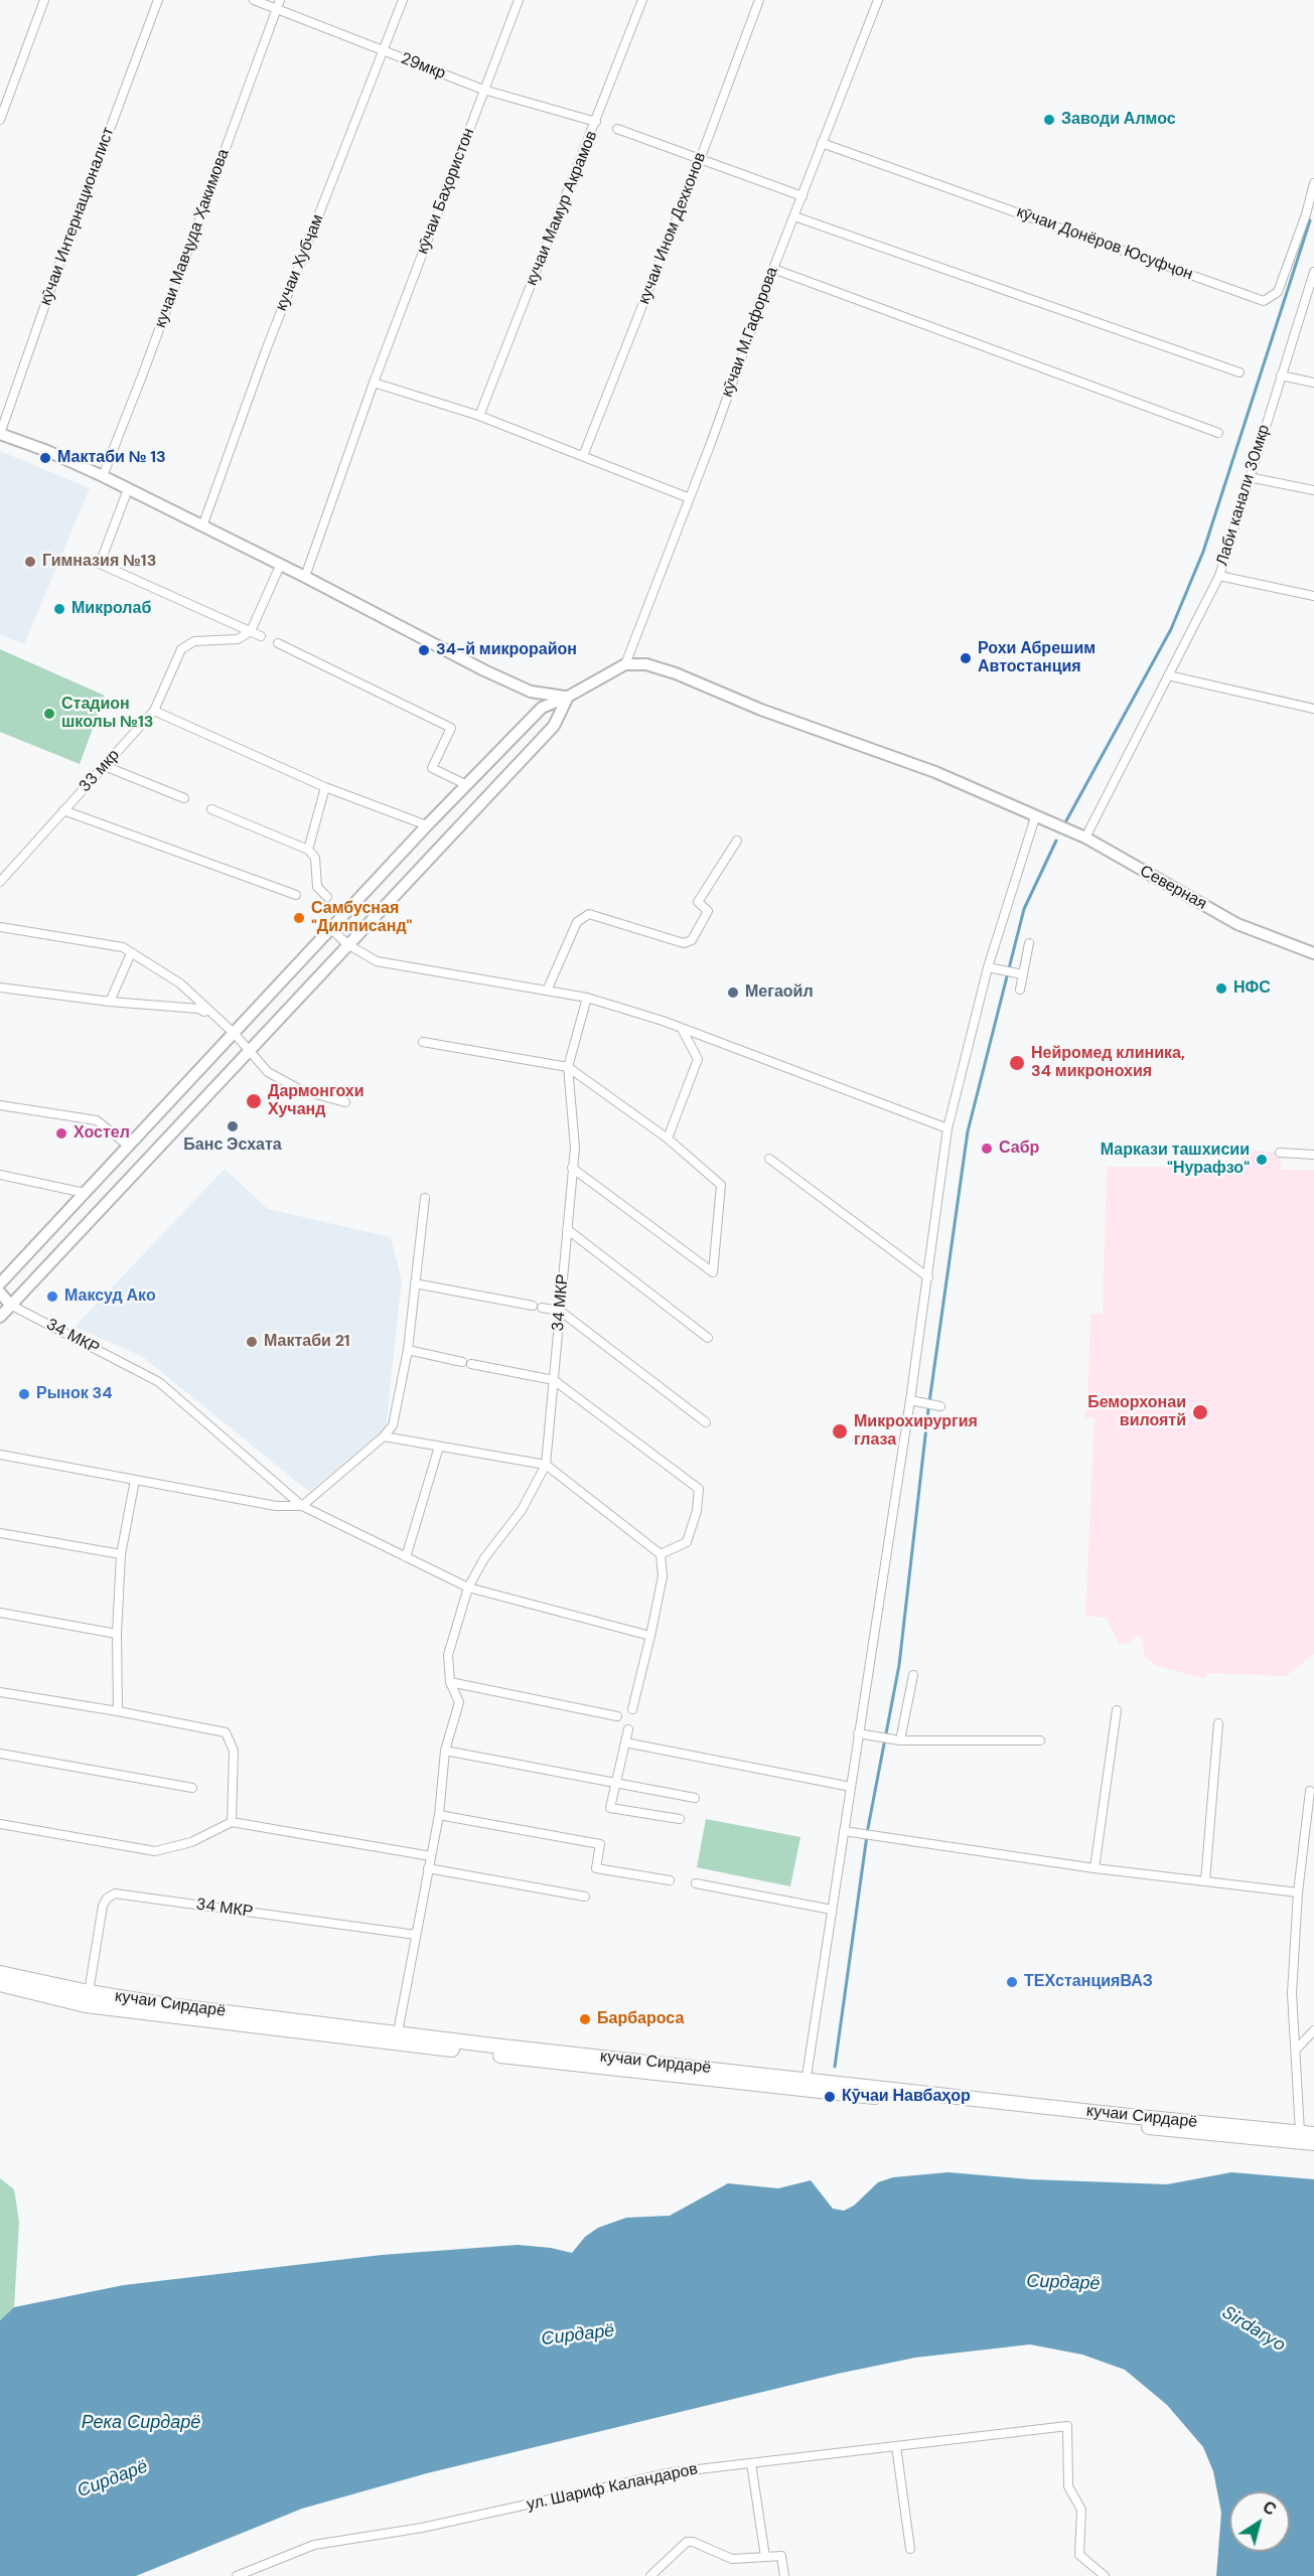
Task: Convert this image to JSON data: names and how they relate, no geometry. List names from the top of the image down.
{
  "streets": {
    "highway": ["кучаи Сирдарё"],
    "main road": ["Северная"],
    "street": [
      "29мкр",
      "кӯчаи Баҳористон",
      "кучаи Мамур Акрамов",
      "кӯчаи Интернационалист",
      "кучаи Ином Дехконов",
      "кучаи Мавҷуда Ҳакимова",
      "кӯчаи Донёров Юсуфҷон",
      "кучаи Хубҷам",
      "кӯчаи М.Гафорова",
      "Лаби канали 30мкр",
      "33 мкр",
      "34 МКР",
      "ул. Шариф Каландаров"
    ]
  },
  "crossings": [
    ["29мкр", "кӯчаи Баҳористон"],
    ["29мкр", "кучаи Мамур Акрамов"],
    ["29мкр", "кучаи Мавҷуда Ҳакимова"],
    ["29мкр", "кучаи Хубҷам"],
    ["кӯчаи Донёров Юсуфҷон", "кӯчаи М.Гафорова"],
    ["кӯчаи М.Гафорова", "Северная"],
    ["Лаби канали 30мкр", "Северная"],
    ["34 МКР", "кучаи Сирдарё"]
  ],
  "water": ["Сирдарё", "Sirdaryo", "Река Сирдарё"],
  "places": [
    "Заводи Алмос",
    "Мактаби № 13",
    "Гимназия №13",
    "Микролаб",
    "34-й микрорайон",
    "Рохи Абрешим Автостанция",
    "Стадион школы №13",
    "Самбусная \"Дилписанд\"",
    "НФС",
    "Мегаойл",
    "Нейромед клиника, 34 микронохия",
    "Дармонгохи Хучанд",
    "Банс Эсхата",
    "Хостел",
    "Сабр",
    "Маркази ташхисии \"Нурафзо\"",
    "Максуд Ако",
    "Мактаби 21",
    "Рынок 34",
    "Беморхонаи вилоятй",
    "Микрохирургия глаза",
    "ТЕХстанцияВАЗ",
    "Барбароса",
    "Кӯчаи Навбаҳор"
  ],
  "north": "top right"
}
